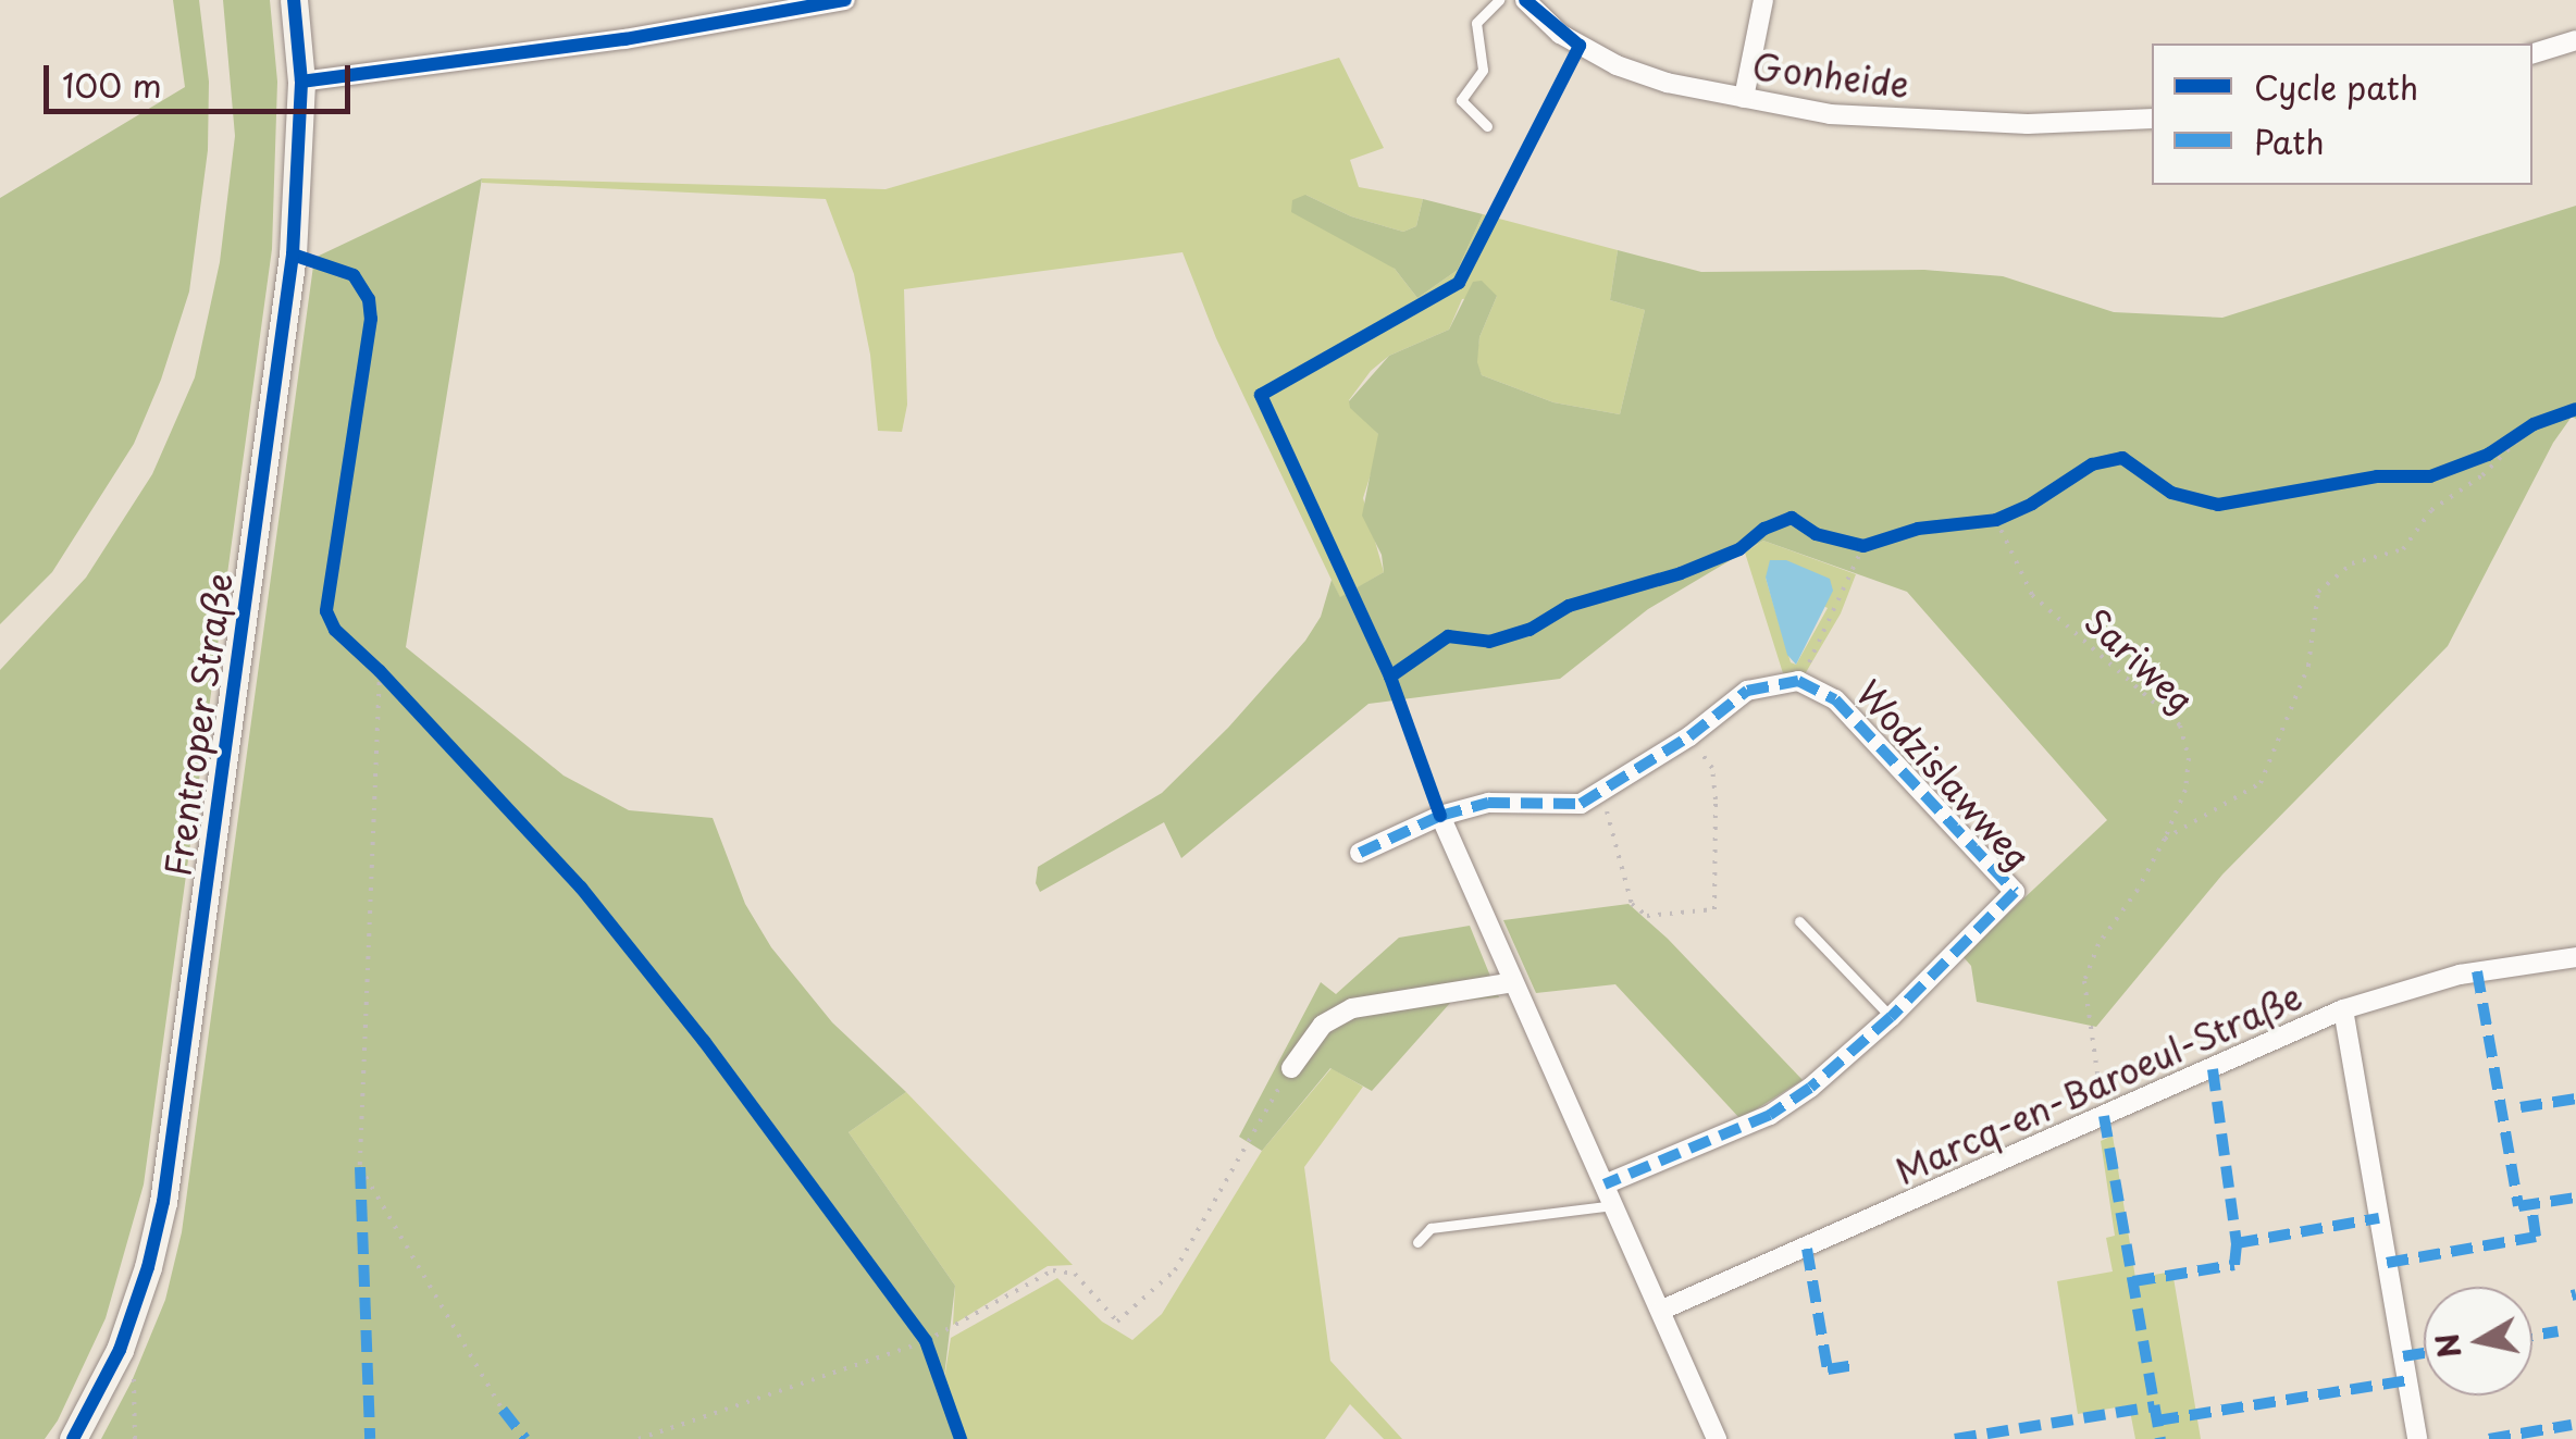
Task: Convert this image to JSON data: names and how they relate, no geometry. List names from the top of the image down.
{
  "streets": {
    "main road": ["Frentroper Straße"],
    "street": ["Gonheide", "Wodzislawweg", "Marcq-en-Baroeul-Straße"],
    "path": ["Sariweg"]
  },
  "crossings": [
    ["Sariweg", "Marcq-en-Baroeul-Straße"]
  ],
  "legend": ["Cycle path", "Path"],
  "scale_bar": "100 m",
  "north": "left"
}
